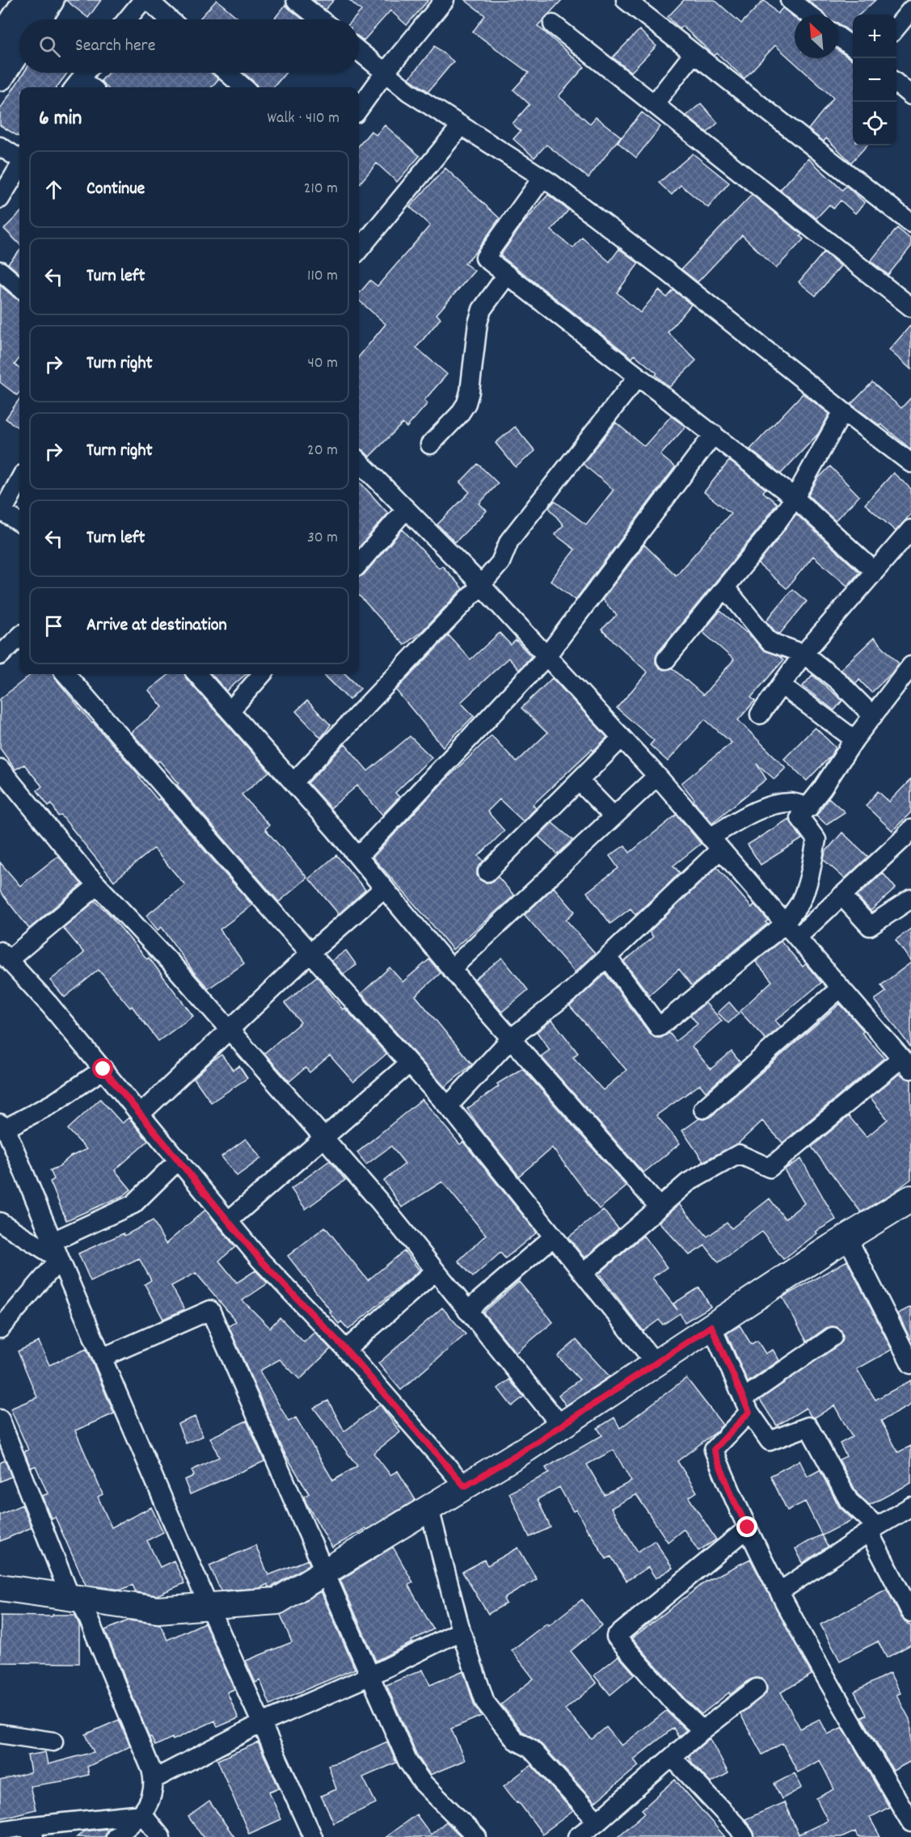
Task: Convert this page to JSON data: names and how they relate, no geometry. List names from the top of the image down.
{
  "north": "top left",
  "page": {
    "map_buttons": ["+", "−"],
    "search": "Search here",
    "heading": ["6 min", "Walk · 410 m"],
    "list": [
      ["Continue", "210 m"],
      ["Turn left", "110 m"],
      ["Turn right", "40 m"],
      ["Turn right", "20 m"],
      ["Turn left", "30 m"],
      "Arrive at destination"
    ]
  }
}
